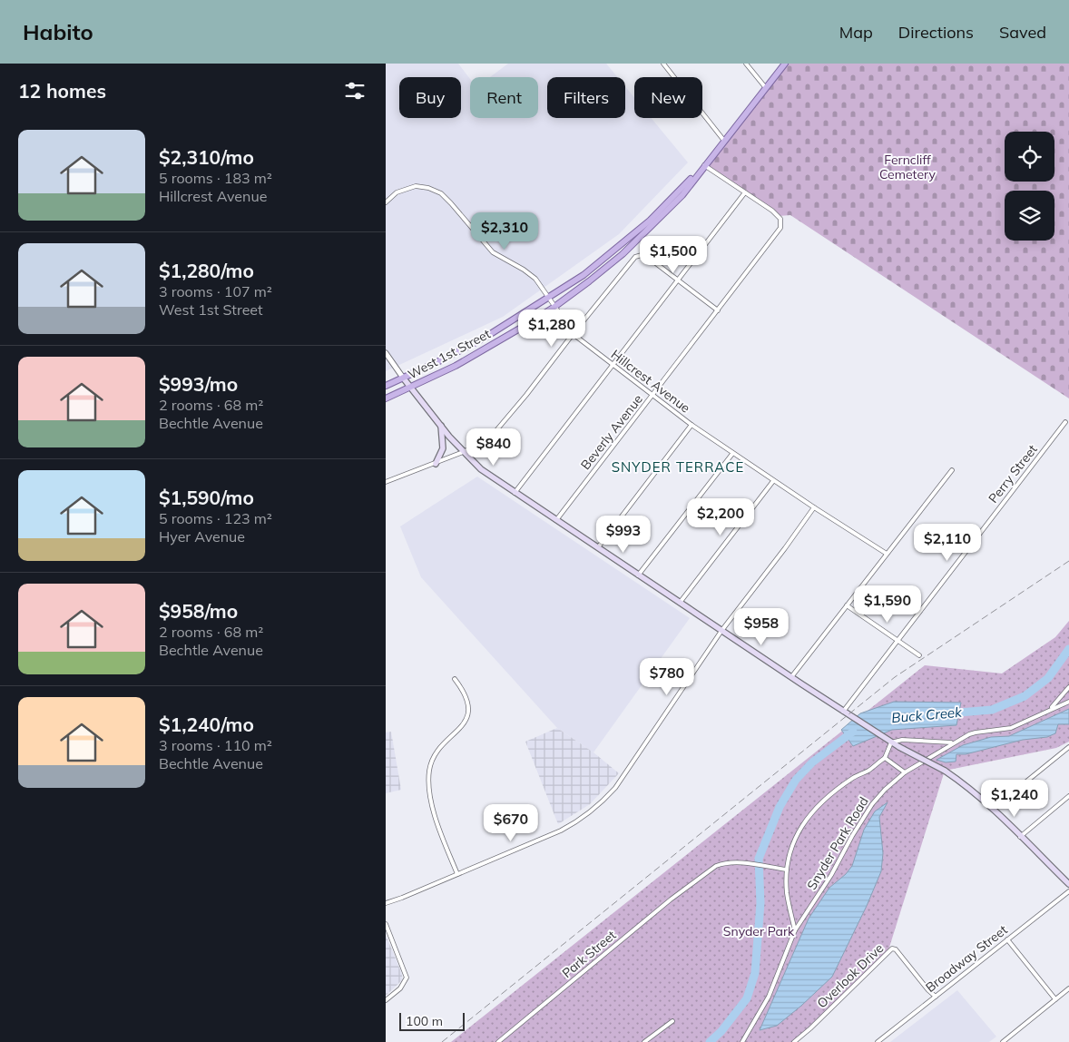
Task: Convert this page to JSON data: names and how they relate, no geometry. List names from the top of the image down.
{
  "streets": {
    "main road": ["West 1st Street"],
    "street": [
      "Hillcrest Avenue",
      "Beverly Avenue",
      "Perry Street",
      "Snyder Park Road",
      "Park Street",
      "Broadway Street",
      "Overlook Drive"
    ]
  },
  "crossings": [
    ["West 1st Street", "Hillcrest Avenue"],
    ["Hillcrest Avenue", "Beverly Avenue"],
    ["Snyder Park Road", "Park Street"],
    ["Broadway Street", "Overlook Drive"]
  ],
  "districts": ["SNYDER TERRACE"],
  "water": ["Buck Creek"],
  "parks": ["Ferncliff Cemetery", "Snyder Park"],
  "scale_bar": "100 m",
  "page": {
    "header": "Habito",
    "nav": ["Map", "Directions", "Saved"],
    "heading": "12 homes",
    "chip": [
      "Buy",
      "Rent",
      "Filters",
      "New"
    ],
    "list": [
      {
        "name": "$2,310/mo",
        "note": "5 rooms · 183 m² · Hillcrest Avenue"
      },
      {
        "name": "$1,280/mo",
        "note": "3 rooms · 107 m² · West 1st Street"
      },
      {
        "name": "$993/mo",
        "note": "2 rooms · 68 m² · Bechtle Avenue"
      },
      {
        "name": "$1,590/mo",
        "note": "5 rooms · 123 m² · Hyer Avenue"
      },
      {
        "name": "$958/mo",
        "note": "2 rooms · 68 m² · Bechtle Avenue"
      },
      {
        "name": "$1,240/mo",
        "note": "3 rooms · 110 m² · Bechtle Avenue"
      }
    ],
    "price": [
      "$2,310",
      "$1,500",
      "$1,280",
      "$840",
      "$2,200",
      "$993",
      "$2,110",
      "$1,590",
      "$958",
      "$780",
      "$1,240",
      "$670"
    ],
    "scale": "100 m"
  }
}
